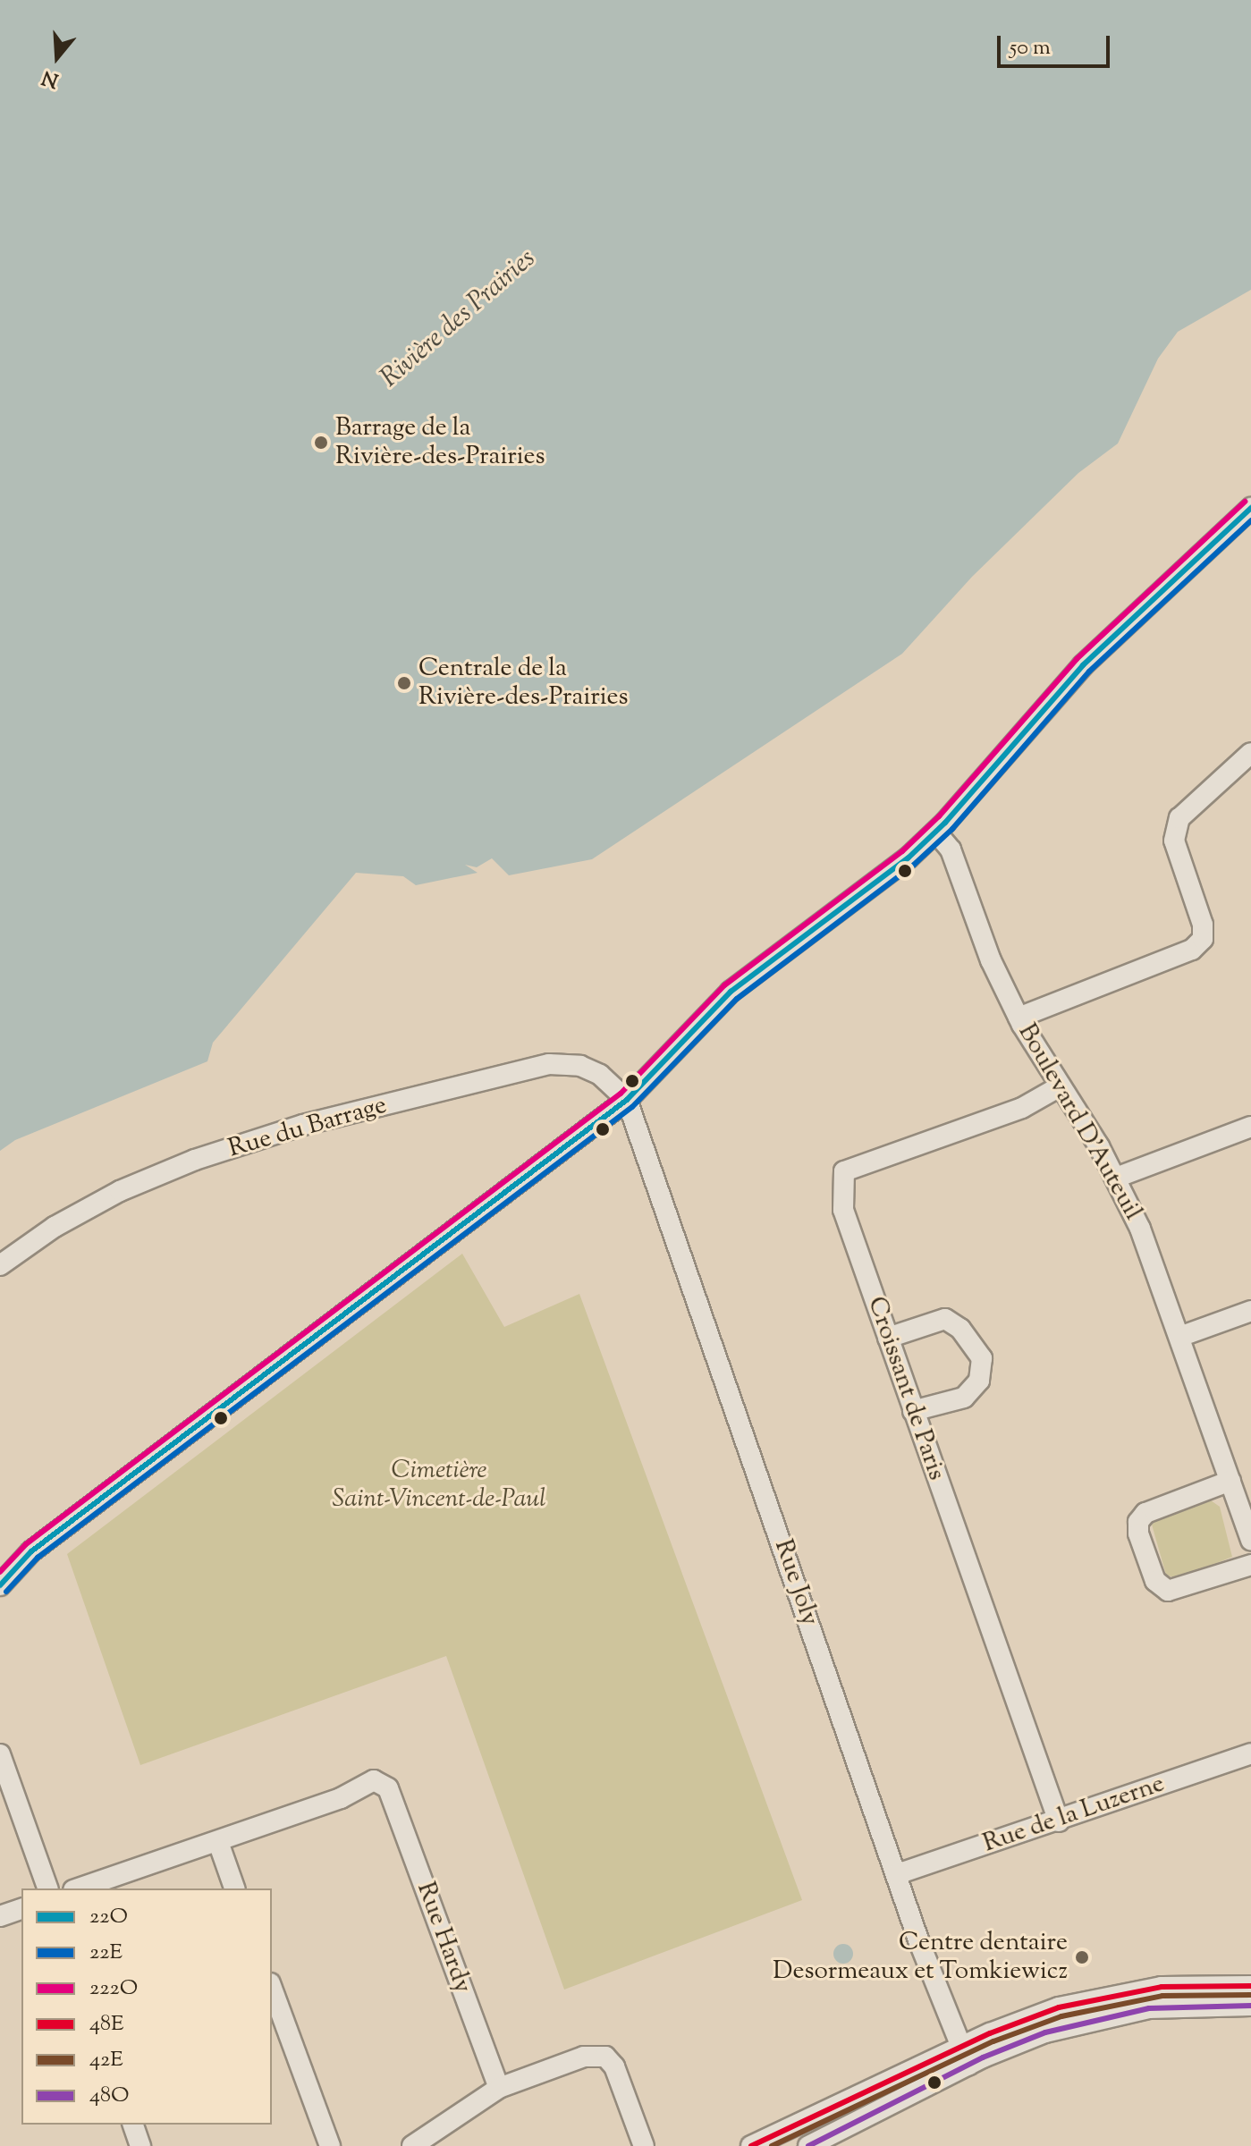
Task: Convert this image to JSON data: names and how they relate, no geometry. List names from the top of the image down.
{
  "streets": {
    "street": [
      "Boulevard D'Auteuil",
      "Rue du Barrage",
      "Croissant de Paris",
      "Rue Joly",
      "Rue de la Luzerne",
      "Rue Hardy"
    ]
  },
  "crossings": [
    ["Boulevard D'Auteuil", "Croissant de Paris"],
    ["Rue du Barrage", "Rue Joly"],
    ["Croissant de Paris", "Rue de la Luzerne"],
    ["Rue Joly", "Rue de la Luzerne"]
  ],
  "water": ["Rivière des Prairies"],
  "parks": ["Cimetière Saint-Vincent-de-Paul"],
  "places": ["Barrage de la Rivière-des-Prairies", "Centrale de la Rivière-des-Prairies", "Centre dentaire Desormeaux et Tomkiewicz"],
  "lines": [
    "transit line 222O",
    "transit line 22O",
    "transit line 22E",
    "transit line 48E",
    "transit line 42E",
    "transit line 48O"
  ],
  "legend": [
    "22O",
    "22E",
    "222O",
    "48E",
    "42E",
    "48O"
  ],
  "scale_bar": "50 m",
  "north": "bottom"
}
